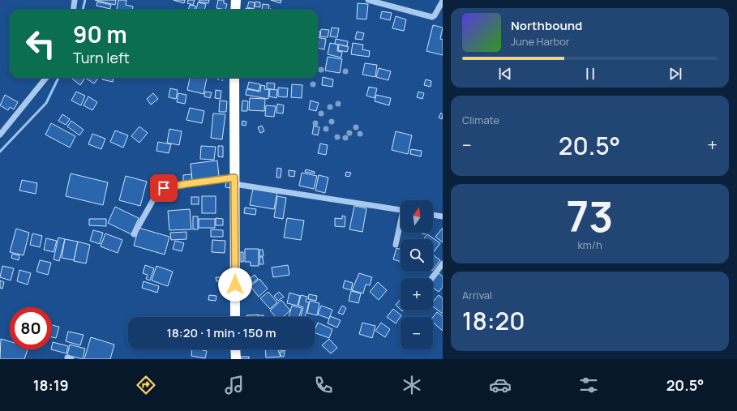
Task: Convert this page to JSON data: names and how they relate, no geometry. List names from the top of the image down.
{
  "north": "top",
  "page": {
    "turn": ["90 m", "Turn left"],
    "song": ["Northbound", "June Harbor"],
    "tile": [
      "Climate",
      ["73", "km/h"],
      ["Arrival", "18:20"]
    ],
    "heat": ["−", "20.5°", "+"],
    "map_buttons": ["+", "−"],
    "limit": "80",
    "trip": "18:20 · 1 min · 150 m",
    "tabs": ["18:19", "20.5°"]
  }
}
